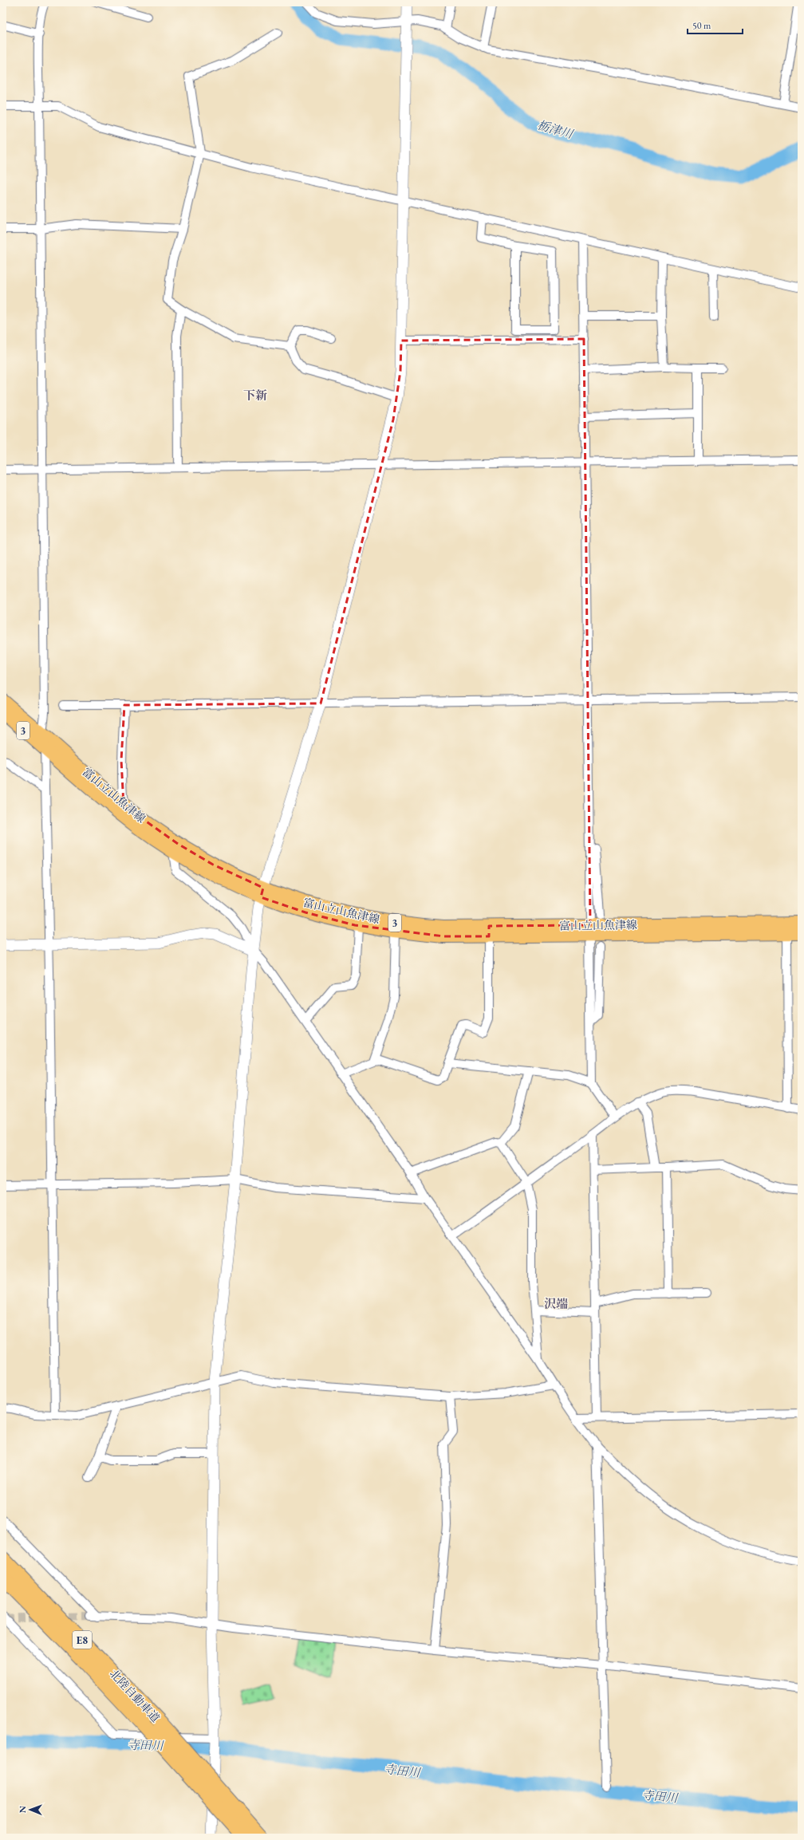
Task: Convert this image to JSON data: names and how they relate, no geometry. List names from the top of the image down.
{
  "streets": {
    "highway": ["E8", "北陸自動車道"],
    "main road": ["3", "富山立山魚津線"]
  },
  "districts": ["下新", "沢端"],
  "water": ["栃津川", "寺田川"],
  "scale_bar": "50 m",
  "north": "left"
}
